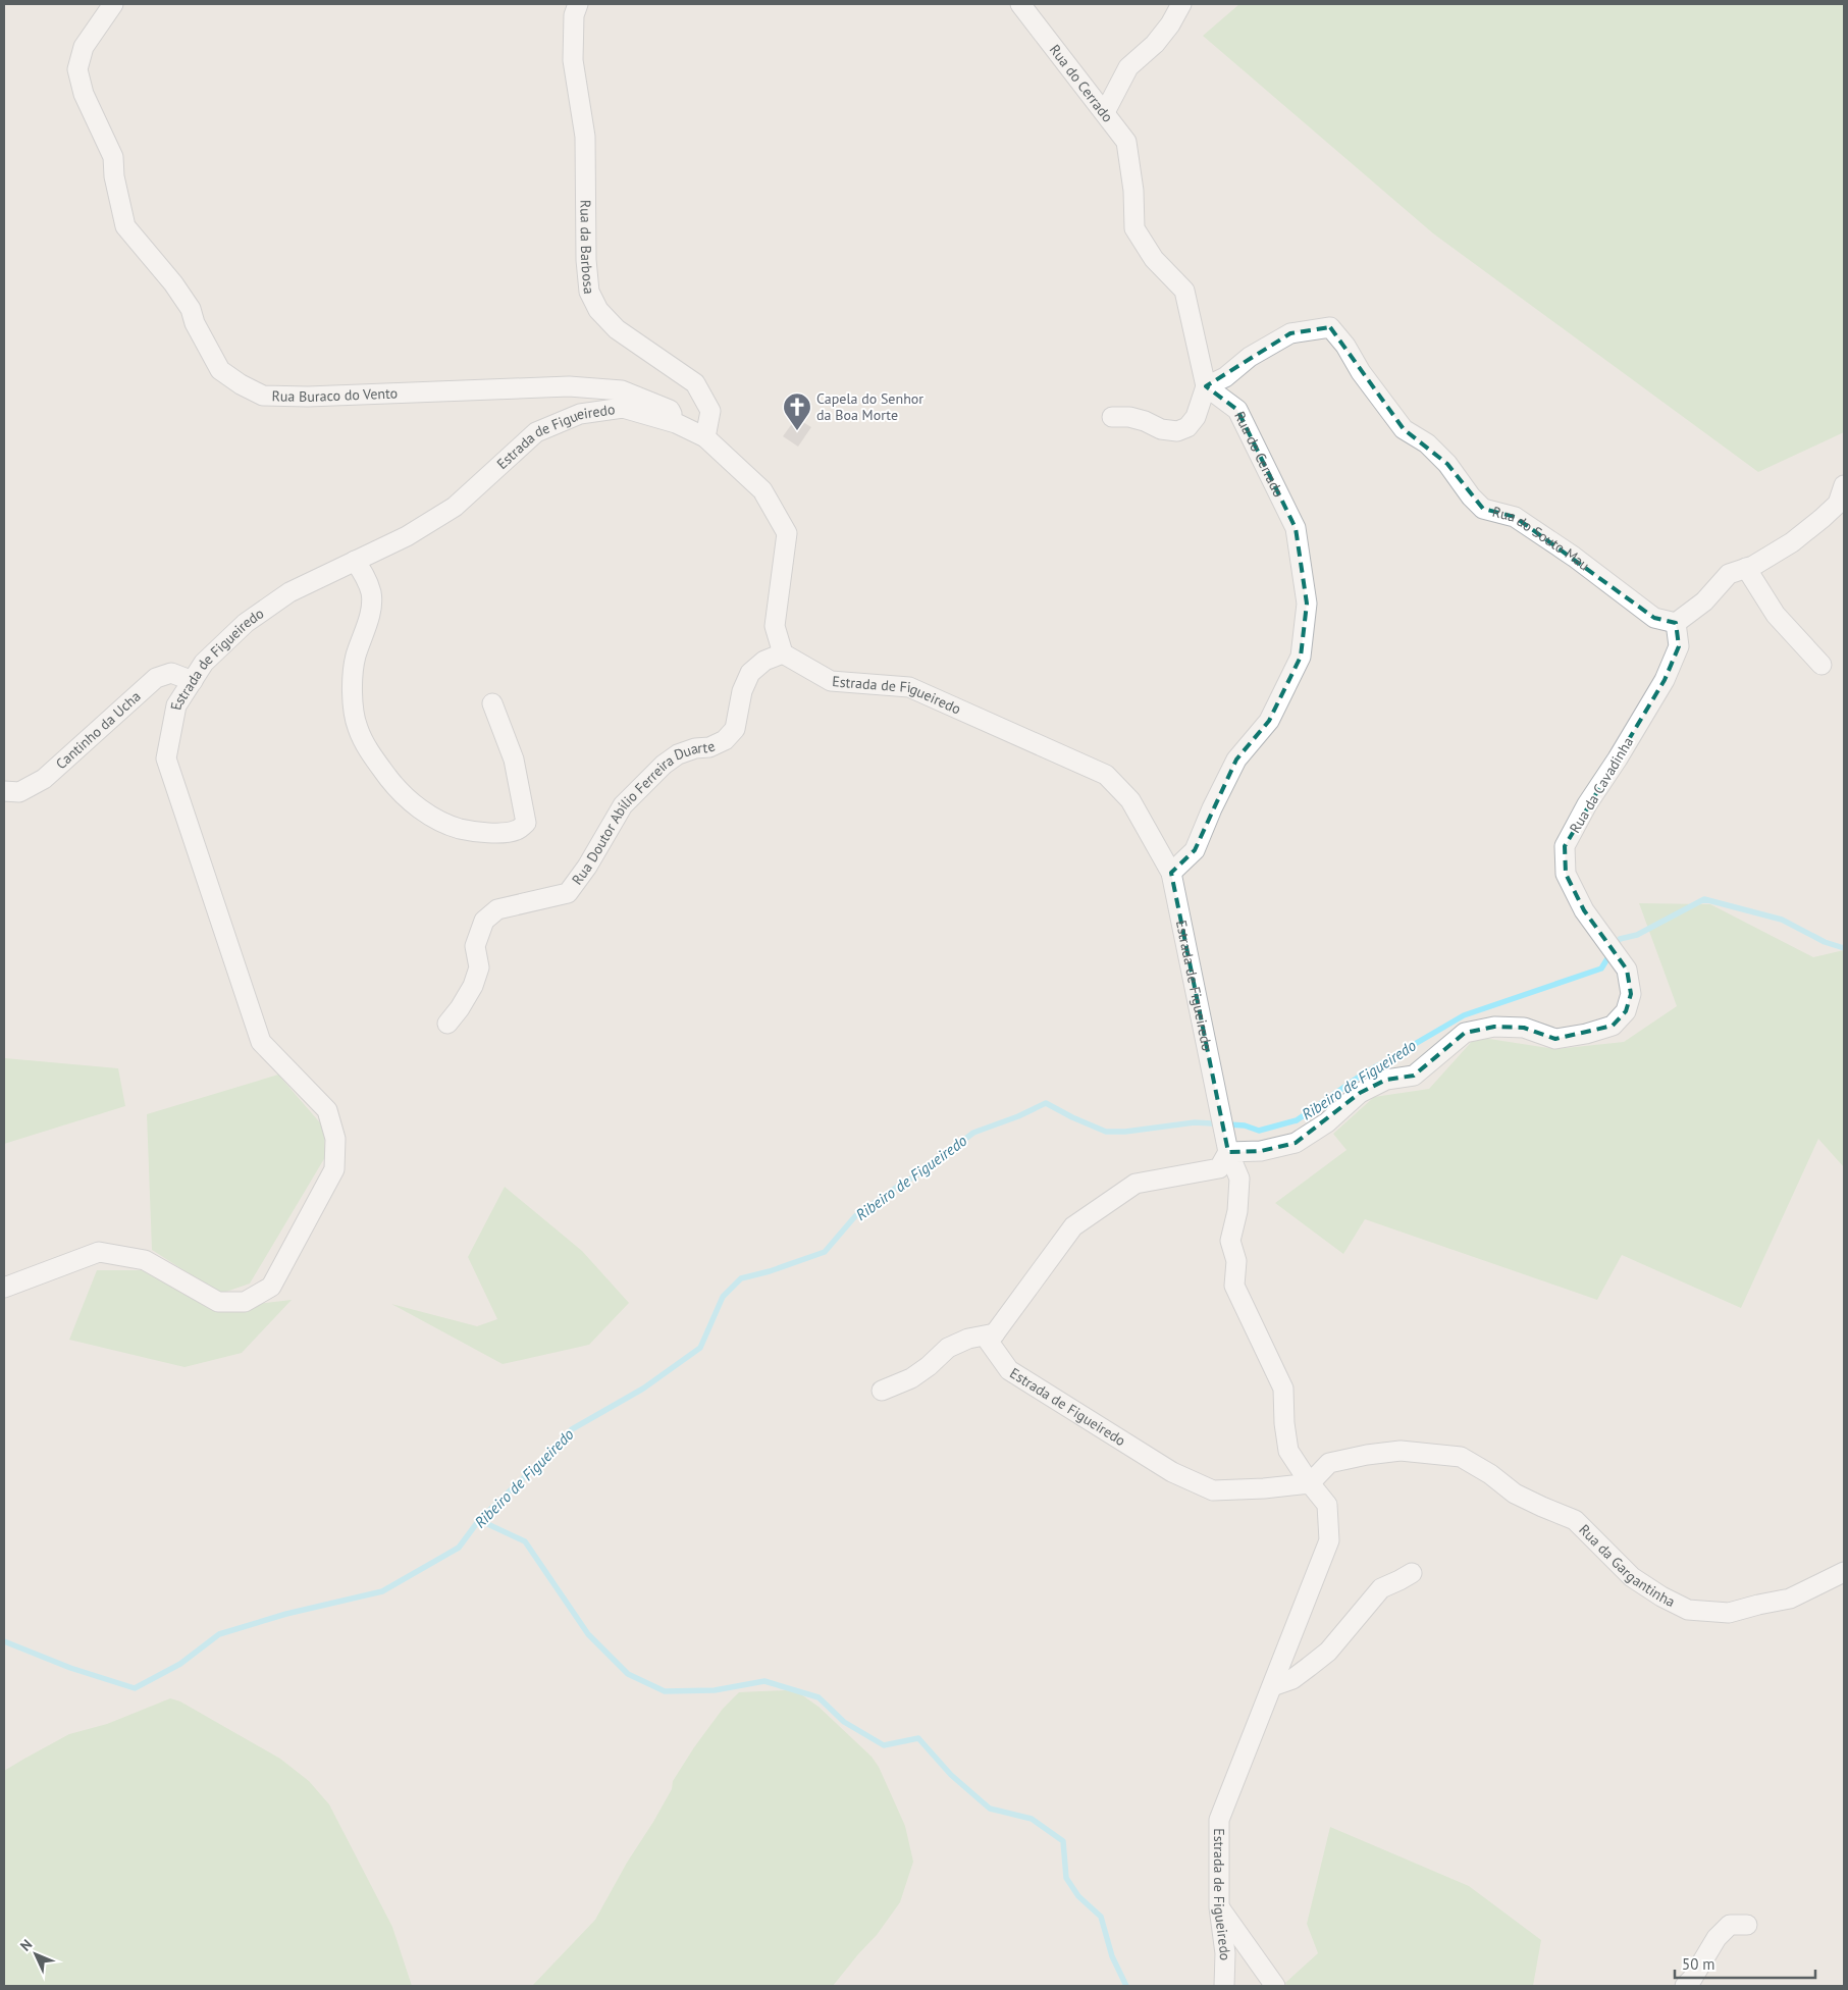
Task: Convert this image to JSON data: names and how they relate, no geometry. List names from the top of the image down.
{
  "streets": {
    "street": [
      "Rua do Cerrado",
      "Rua da Barbosa",
      "Rua Buraco do Vento",
      "Estrada de Figueiredo",
      "Rua do Souto Mau",
      "Cantinho da Ucha",
      "Rua da Cavadinha",
      "Rua Doutor Abílio Ferreira Duarte",
      "Rua da Gargantinha"
    ]
  },
  "crossings": [
    ["Rua do Cerrado", "Estrada de Figueiredo"],
    ["Rua do Cerrado", "Rua do Souto Mau"],
    ["Rua da Barbosa", "Estrada de Figueiredo"],
    ["Rua Buraco do Vento", "Estrada de Figueiredo"],
    ["Estrada de Figueiredo", "Cantinho da Ucha"],
    ["Estrada de Figueiredo", "Rua da Cavadinha"],
    ["Estrada de Figueiredo", "Rua Doutor Abílio Ferreira Duarte"],
    ["Estrada de Figueiredo", "Rua da Gargantinha"],
    ["Rua do Souto Mau", "Rua da Cavadinha"]
  ],
  "water": ["Ribeiro de Figueiredo"],
  "places": {
    "church": ["Capela do Senhor da Boa Morte"]
  },
  "scale_bar": "50 m",
  "north": "top left"
}
